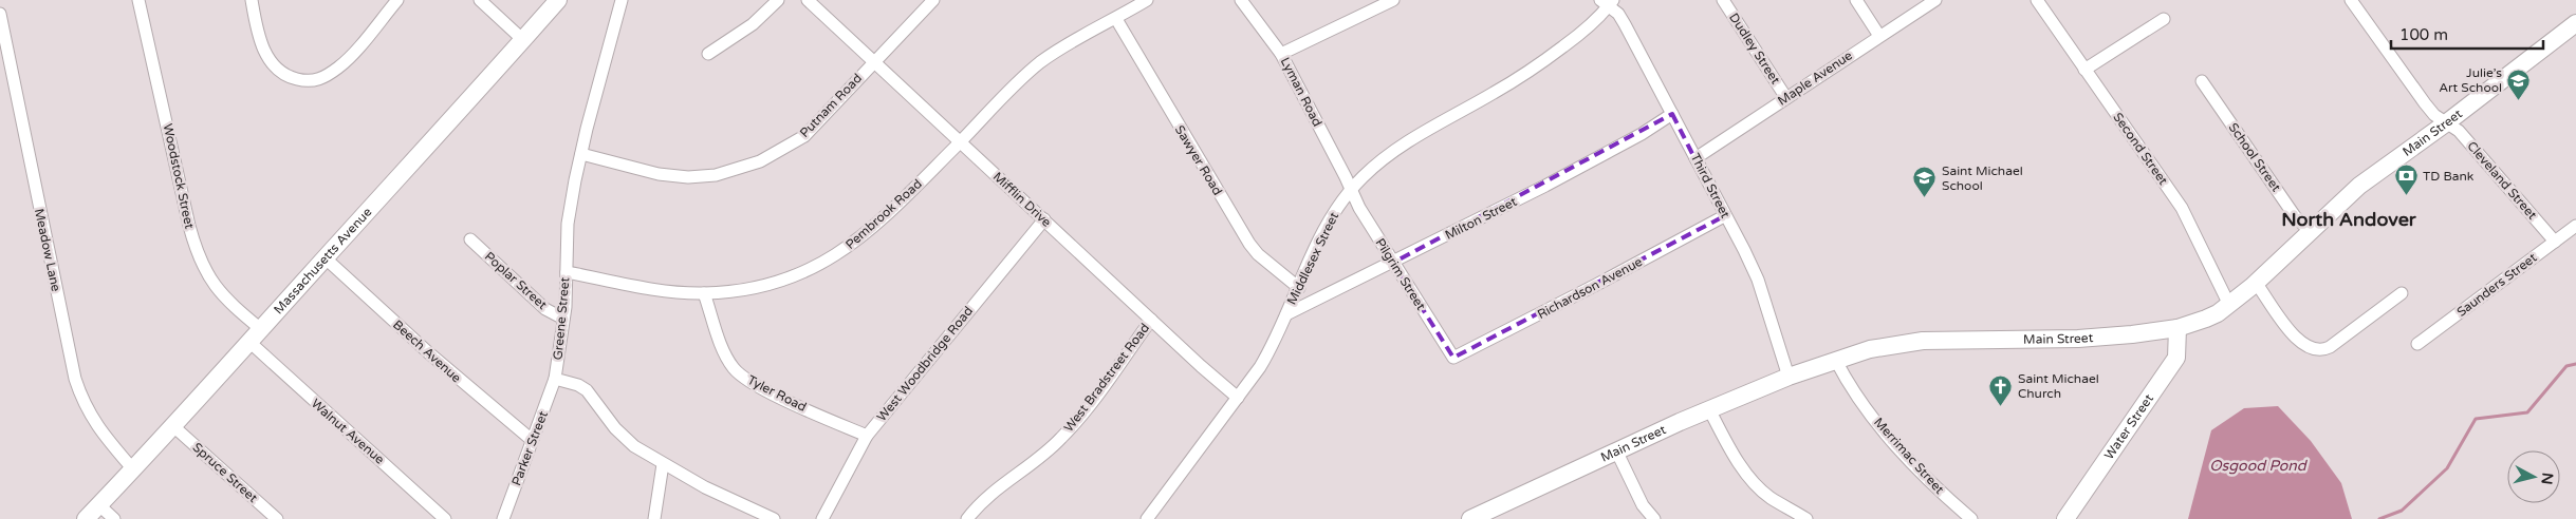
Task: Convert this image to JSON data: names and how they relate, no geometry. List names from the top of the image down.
{
  "streets": {
    "main road": ["Main Street", "Massachusetts Avenue", "Water Street"],
    "street": [
      "Dudley Street",
      "Maple Avenue",
      "Lyman Road",
      "Putnam Road",
      "Second Street",
      "School Street",
      "Sawyer Road",
      "Woodstock Street",
      "Cleveland Street",
      "Third Street",
      "Mifflin Drive",
      "Pembrook Road",
      "Milton Street",
      "Meadow Lane",
      "Middlesex Street",
      "Pilgrim Street",
      "Poplar Street",
      "Saunders Street",
      "Richardson Avenue",
      "Greene Street",
      "Beech Avenue",
      "West Woodbridge Road",
      "West Bradstreet Road",
      "Tyler Road",
      "Walnut Avenue",
      "Parker Street",
      "Merrimac Street",
      "Spruce Street"
    ]
  },
  "crossings": [
    ["Dudley Street", "Maple Avenue"],
    ["Maple Avenue", "Third Street"],
    ["Lyman Road", "Middlesex Street"],
    ["Lyman Road", "Pilgrim Street"],
    ["Putnam Road", "Mifflin Drive"],
    ["Putnam Road", "Greene Street"],
    ["Main Street", "Second Street"],
    ["Main Street", "School Street"],
    ["Main Street", "Cleveland Street"],
    ["Main Street", "Third Street"],
    ["Main Street", "Water Street"],
    ["Main Street", "Merrimac Street"],
    ["Sawyer Road", "Pembrook Road"],
    ["Sawyer Road", "Middlesex Street"],
    ["Woodstock Street", "Massachusetts Avenue"],
    ["Cleveland Street", "Saunders Street"],
    ["Third Street", "Milton Street"],
    ["Third Street", "Middlesex Street"],
    ["Third Street", "Richardson Avenue"],
    ["Mifflin Drive", "Pembrook Road"],
    ["Mifflin Drive", "Middlesex Street"],
    ["Mifflin Drive", "West Woodbridge Road"],
    ["Mifflin Drive", "West Bradstreet Road"],
    ["Pembrook Road", "Greene Street"],
    ["Pembrook Road", "Tyler Road"],
    ["Milton Street", "Middlesex Street"],
    ["Milton Street", "Pilgrim Street"],
    ["Meadow Lane", "Massachusetts Avenue"],
    ["Middlesex Street", "Pilgrim Street"],
    ["Massachusetts Avenue", "Beech Avenue"],
    ["Massachusetts Avenue", "Walnut Avenue"],
    ["Massachusetts Avenue", "Spruce Street"],
    ["Pilgrim Street", "Richardson Avenue"],
    ["Poplar Street", "Greene Street"],
    ["Greene Street", "Parker Street"],
    ["Beech Avenue", "Parker Street"],
    ["West Woodbridge Road", "Tyler Road"]
  ],
  "districts": ["North Andover"],
  "water": ["Osgood Pond"],
  "places": {
    "school or university": ["Julie’s Art School", "Saint Michael School"],
    "bank": ["TD Bank"],
    "church": ["Saint Michael Church"]
  },
  "scale_bar": "100 m",
  "north": "right"
}
